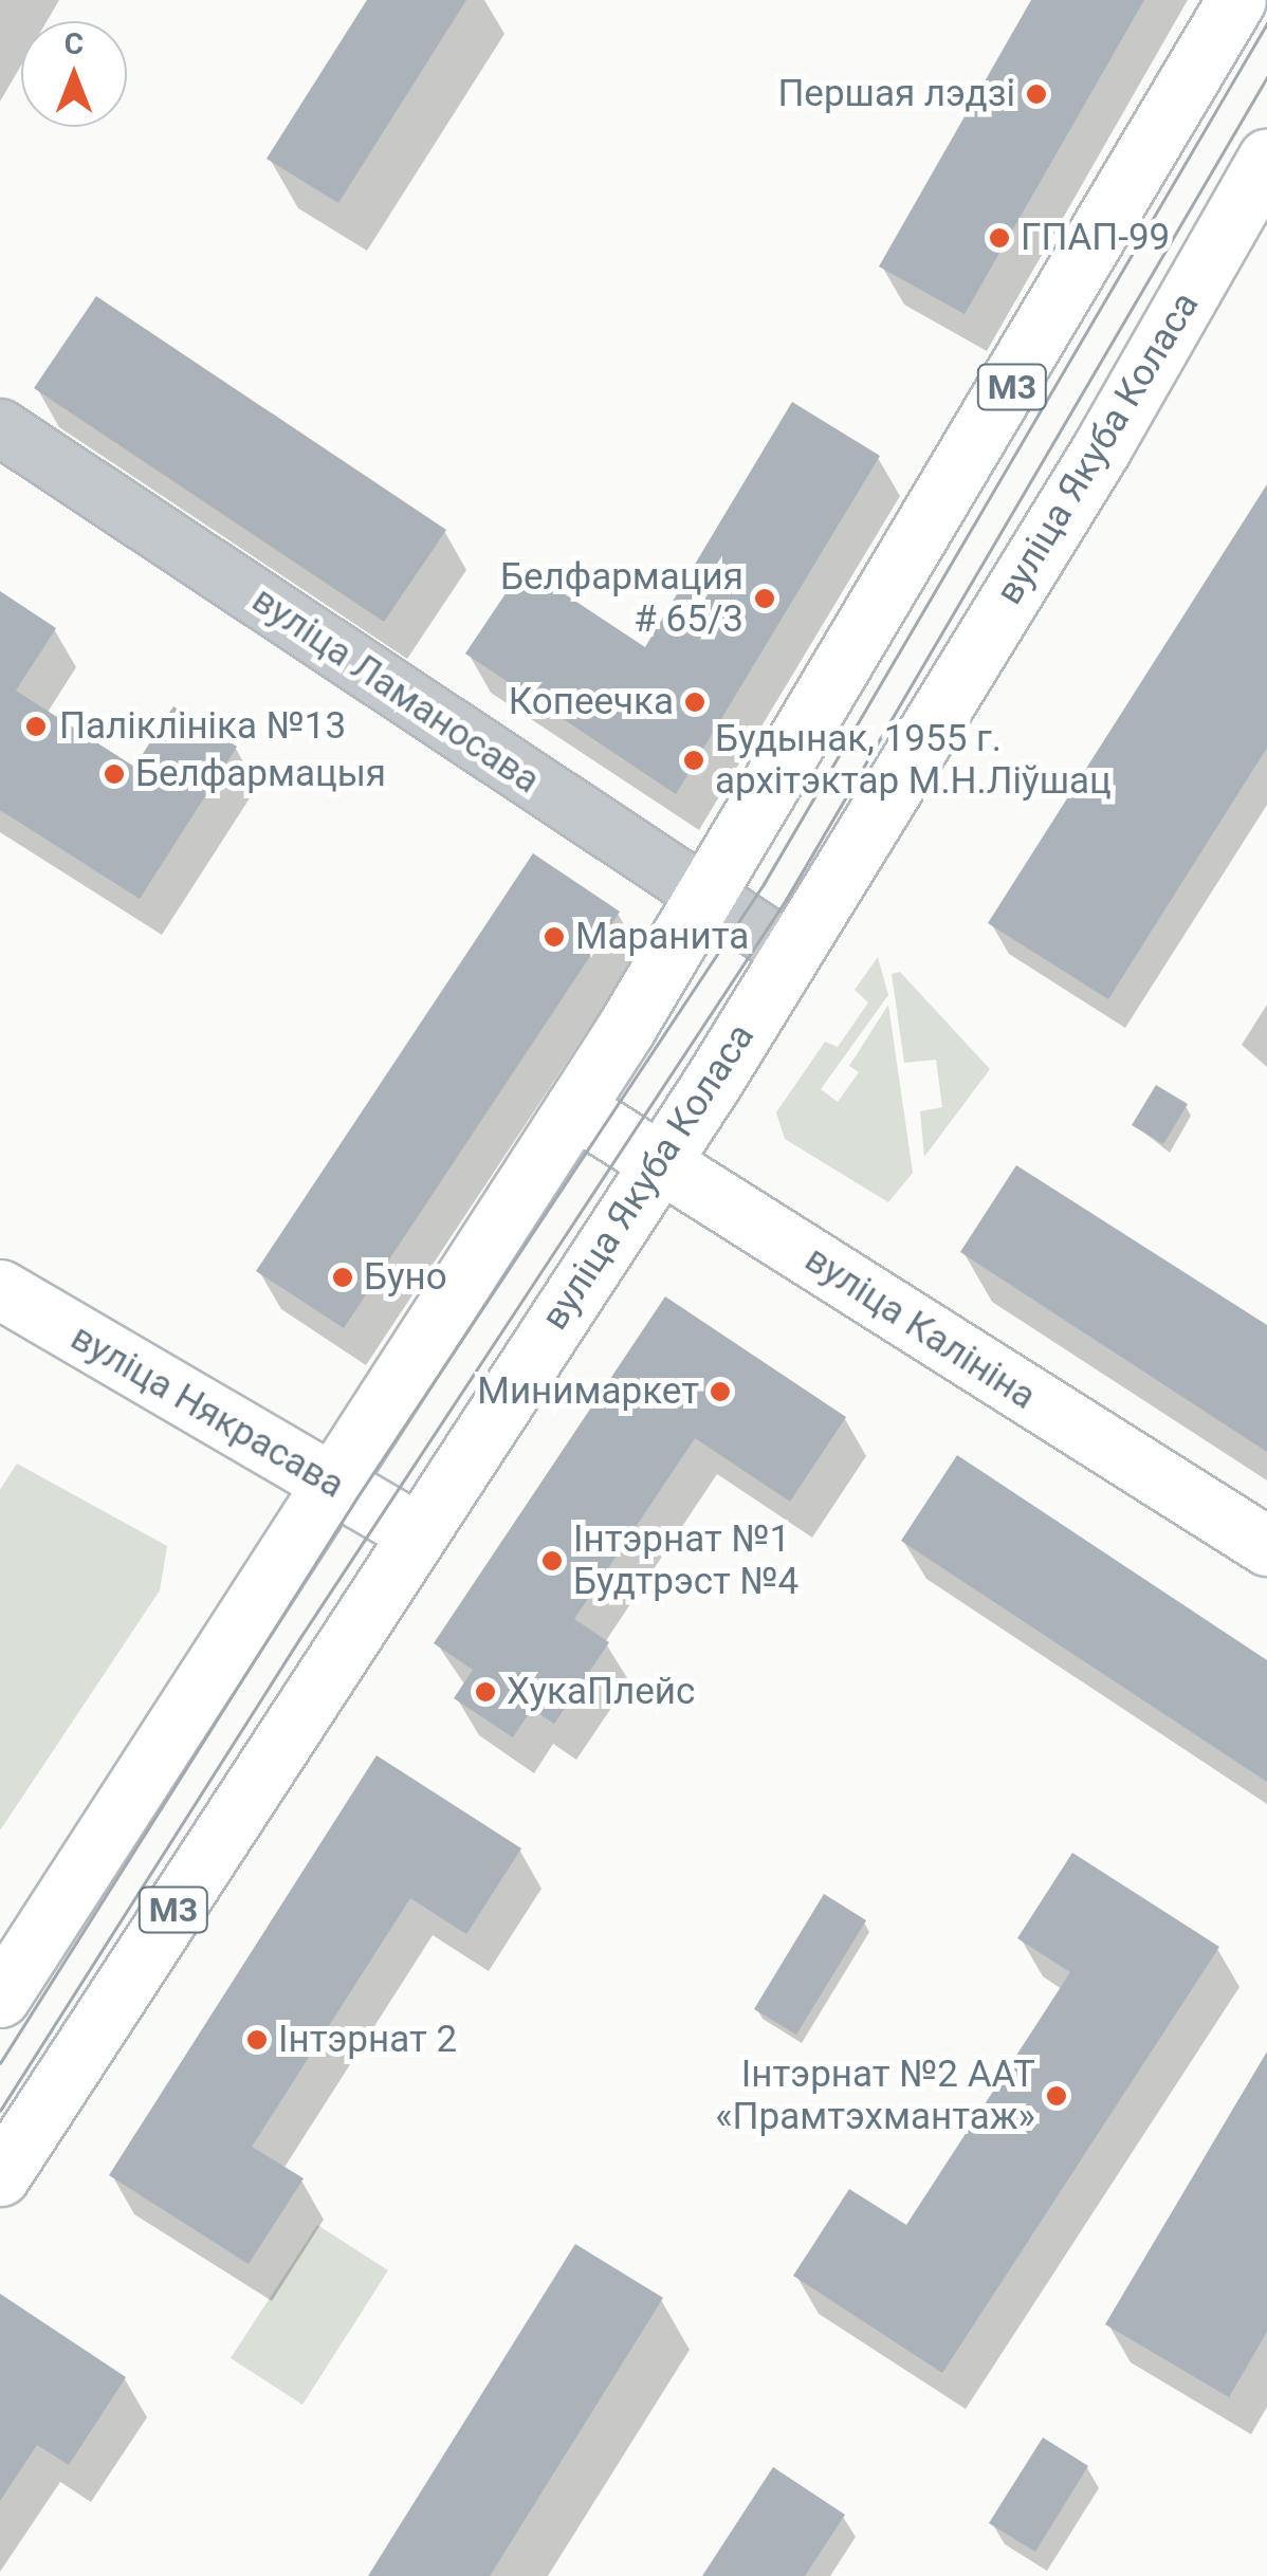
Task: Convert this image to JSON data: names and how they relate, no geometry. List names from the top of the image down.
{
  "streets": {
    "main road": [
      "М3",
      "вуліца Якуба Коласа",
      "вуліца Калініна",
      "вуліца Някрасава"
    ],
    "street": ["вуліца Ламаносава"]
  },
  "crossings": [
    ["М3", "вуліца Ламаносава"],
    ["М3", "вуліца Калініна"],
    ["М3", "вуліца Някрасава"],
    ["вуліца Якуба Коласа", "вуліца Ламаносава"],
    ["вуліца Якуба Коласа", "вуліца Калініна"],
    ["вуліца Якуба Коласа", "вуліца Някрасава"]
  ],
  "places": [
    "Першая лэдзі",
    "ГПАП-99",
    "Белфармация # 65/3",
    "Копеечка",
    "Паліклініка №13",
    "Будынак, 1955 г. архітэктар М.Н.Ліўшац",
    "Белфармацыя",
    "Маранита",
    "Буно",
    "Минимаркет",
    "Інтэрнат №1 Будтрэст №4",
    "ХукаПлейс",
    "Інтэрнат 2",
    "Інтэрнат №2 ААТ «Прамтэхмантаж»"
  ],
  "north": "top"
}
